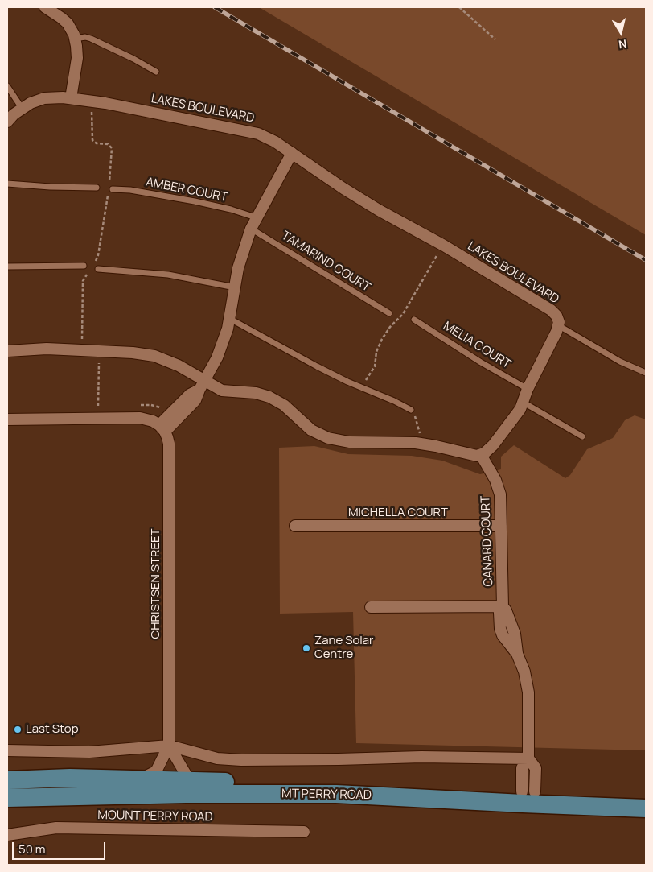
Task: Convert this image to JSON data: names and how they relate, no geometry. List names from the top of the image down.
{
  "streets": {
    "main road": ["MT PERRY ROAD"],
    "street": [
      "LAKES BOULEVARD",
      "MICHELLA COURT",
      "CANARD COURT",
      "CHRISTSEN STREET",
      "MOUNT PERRY ROAD"
    ],
    "lane": ["AMBER COURT", "TAMARIND COURT", "MELIA COURT"]
  },
  "crossings": [
    ["MICHELLA COURT", "CANARD COURT"],
    ["CHRISTSEN STREET", "MT PERRY ROAD"]
  ],
  "places": ["Zane Solar Centre", "Last Stop"],
  "scale_bar": "50 m",
  "north": "bottom"
}
